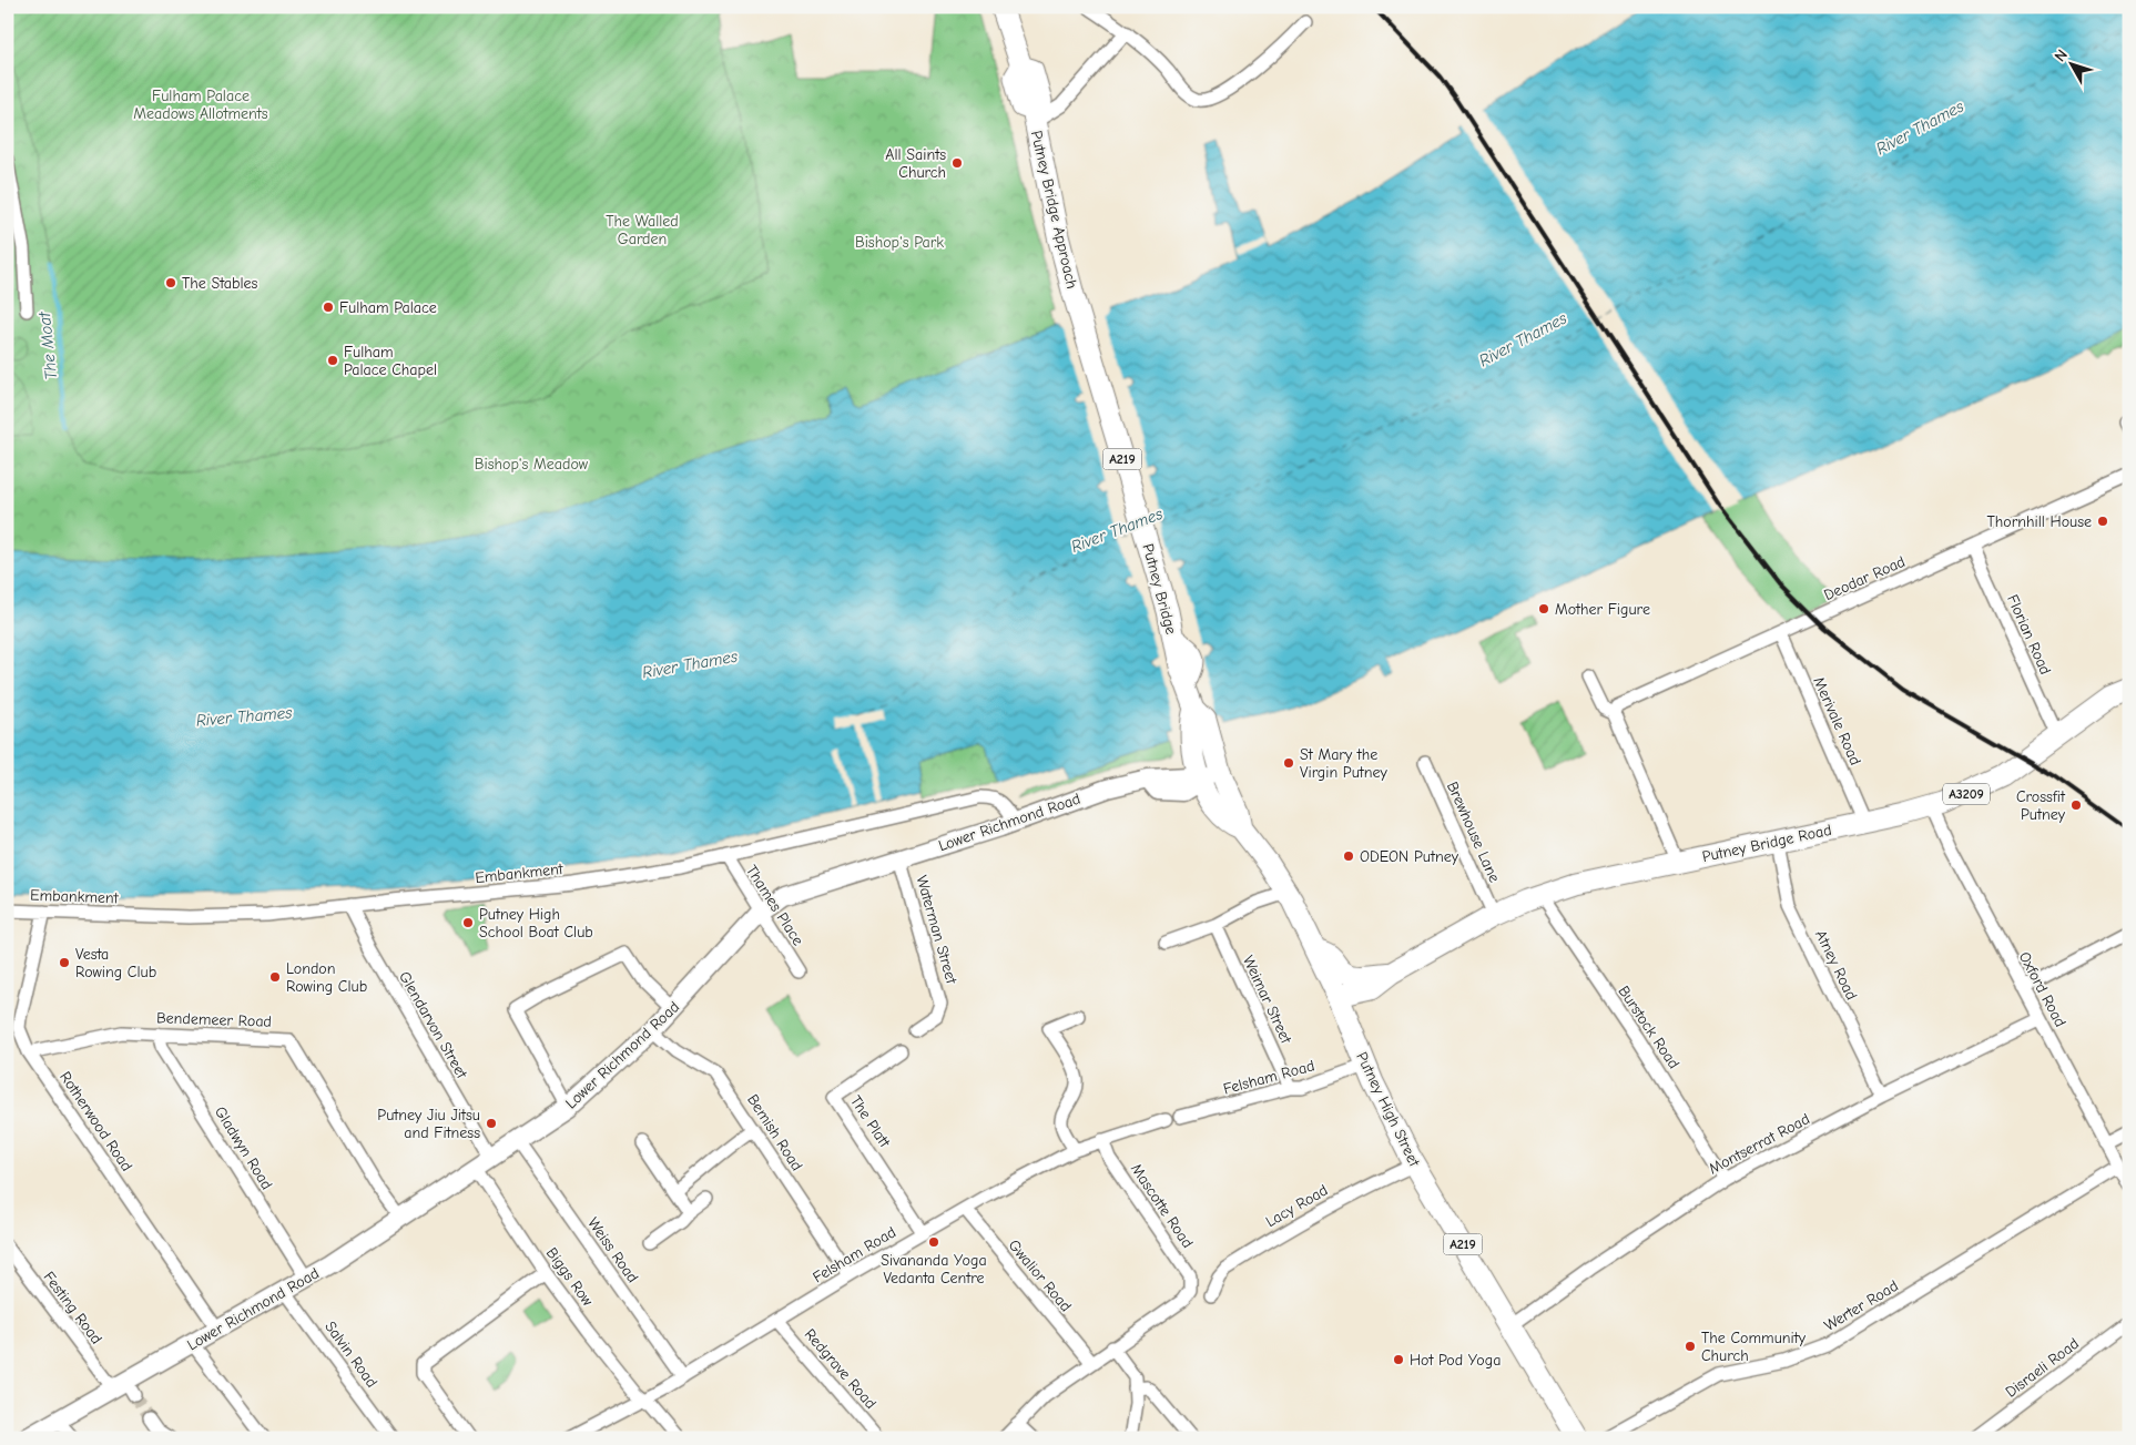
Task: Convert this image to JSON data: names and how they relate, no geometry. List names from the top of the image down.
{
  "streets": {
    "main road": [
      "Putney Bridge Approach",
      "A219",
      "Putney Bridge",
      "A3209",
      "Lower Richmond Road",
      "Putney Bridge Road",
      "Putney High Street"
    ],
    "street": [
      "Deodar Road",
      "Florian Road",
      "Merivale Road",
      "Brewhouse Lane",
      "Embankment",
      "Thames Place",
      "Waterman Street",
      "Atney Road",
      "Oxford Road",
      "Weimar Street",
      "Bendemeer Road",
      "Glendarvon Street",
      "Burstock Road",
      "Felsham Road",
      "Rotherwood Road",
      "The Platt",
      "Bemish Road",
      "Montserrat Road",
      "Gladwyn Road",
      "Mascotte Road",
      "Lacy Road",
      "Weiss Road",
      "Gwalior Road",
      "Biggs Row",
      "Werter Road",
      "Festing Road",
      "Salvin Road",
      "Disraeli Road",
      "Redgrave Road"
    ]
  },
  "crossings": [
    ["Putney Bridge Approach", "Putney Bridge"],
    ["A219", "Putney Bridge"],
    ["A219", "Lower Richmond Road"],
    ["A219", "Putney High Street"],
    ["Deodar Road", "Florian Road"],
    ["Deodar Road", "Merivale Road"],
    ["Putney Bridge", "Lower Richmond Road"],
    ["Florian Road", "Putney Bridge Road"],
    ["Merivale Road", "Putney Bridge Road"],
    ["Lower Richmond Road", "Embankment"],
    ["Lower Richmond Road", "Thames Place"],
    ["Lower Richmond Road", "Waterman Street"],
    ["Lower Richmond Road", "Bendemeer Road"],
    ["Lower Richmond Road", "Glendarvon Street"],
    ["Lower Richmond Road", "Rotherwood Road"],
    ["Lower Richmond Road", "Bemish Road"],
    ["Lower Richmond Road", "Gladwyn Road"],
    ["Lower Richmond Road", "Weiss Road"],
    ["Lower Richmond Road", "Biggs Row"],
    ["Lower Richmond Road", "Festing Road"],
    ["Lower Richmond Road", "Salvin Road"],
    ["Brewhouse Lane", "Putney Bridge Road"],
    ["Putney Bridge Road", "Atney Road"],
    ["Putney Bridge Road", "Oxford Road"],
    ["Putney Bridge Road", "Burstock Road"],
    ["Putney Bridge Road", "Putney High Street"],
    ["Embankment", "Thames Place"],
    ["Embankment", "Glendarvon Street"],
    ["Embankment", "Rotherwood Road"],
    ["Atney Road", "Montserrat Road"],
    ["Oxford Road", "Montserrat Road"],
    ["Oxford Road", "Werter Road"],
    ["Weimar Street", "Felsham Road"],
    ["Bendemeer Road", "Rotherwood Road"],
    ["Bendemeer Road", "Gladwyn Road"],
    ["Burstock Road", "Montserrat Road"],
    ["Felsham Road", "Putney High Street"],
    ["Felsham Road", "The Platt"],
    ["Felsham Road", "Bemish Road"],
    ["Felsham Road", "Mascotte Road"],
    ["Felsham Road", "Weiss Road"],
    ["Felsham Road", "Gwalior Road"],
    ["Felsham Road", "Biggs Row"],
    ["Felsham Road", "Redgrave Road"],
    ["Putney High Street", "Montserrat Road"],
    ["Putney High Street", "Lacy Road"]
  ],
  "water": ["River Thames", "The Moat"],
  "parks": [
    "Fulham Palace Meadows Allotments",
    "The Walled Garden",
    "Bishop's Park",
    "Bishop's Meadow"
  ],
  "places": [
    "All Saints Church",
    "The Stables",
    "Fulham Palace",
    "Fulham Palace Chapel",
    "Thornhill House",
    "Mother Figure",
    "St Mary the Virgin Putney",
    "Crossfit Putney",
    "ODEON Putney",
    "Putney High School Boat Club",
    "Vesta Rowing Club",
    "London Rowing Club",
    "Putney Jiu Jitsu and Fitness",
    "Sivananda Yoga Vedanta Centre",
    "The Community Church",
    "Hot Pod Yoga"
  ],
  "north": "top left"
}
